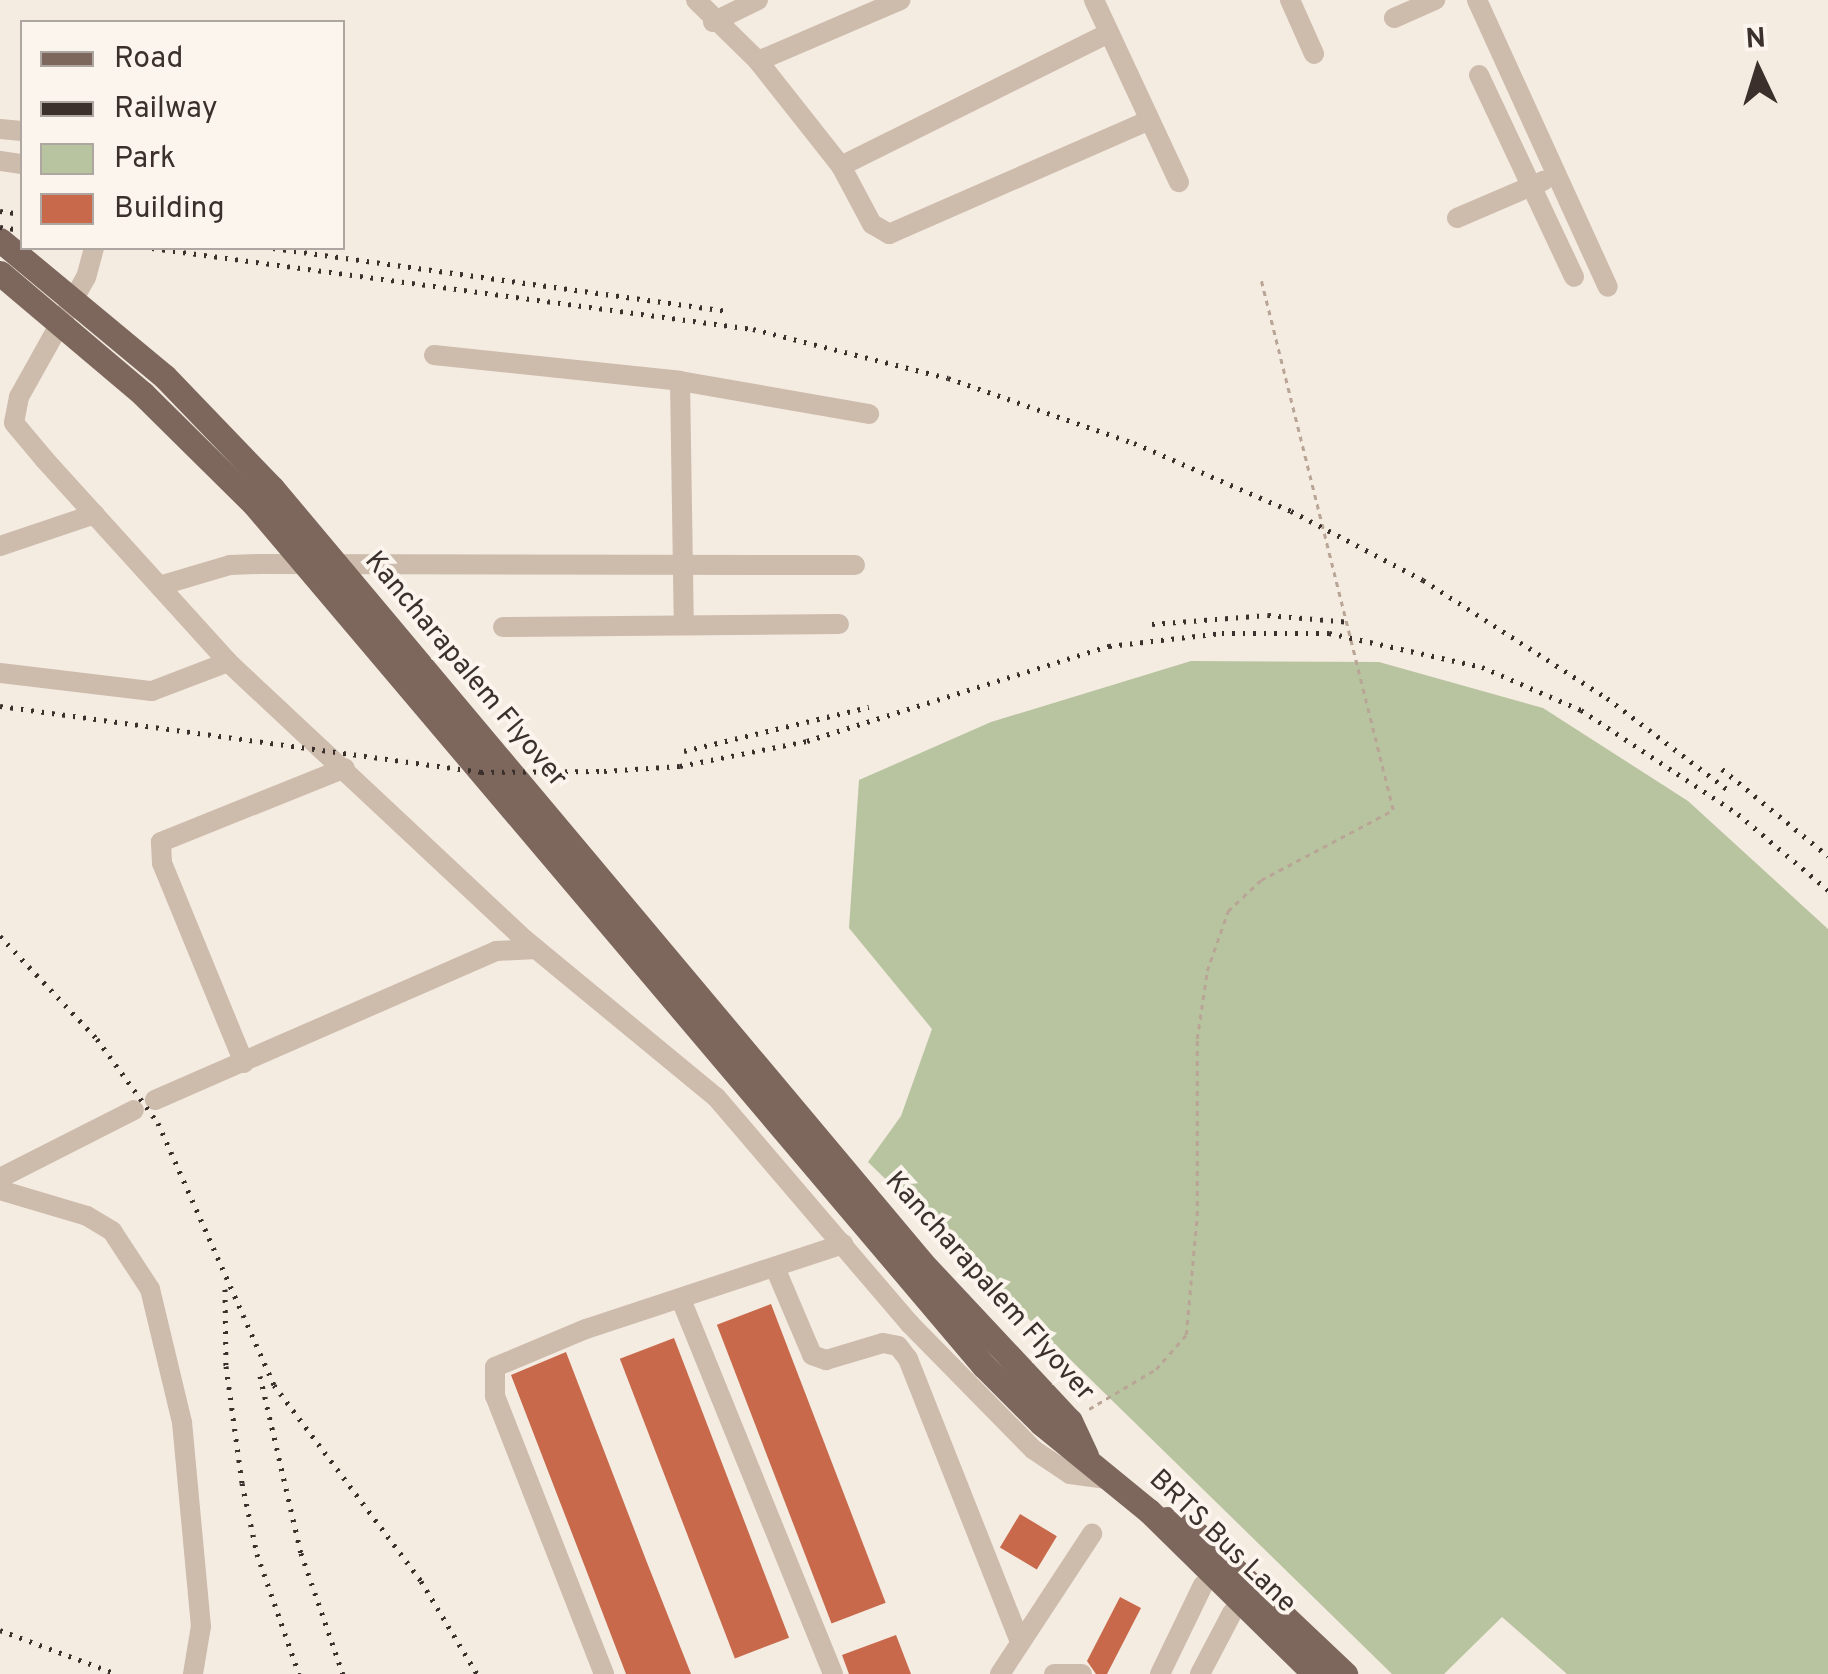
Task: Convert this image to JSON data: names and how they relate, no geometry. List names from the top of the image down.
{
  "streets": {
    "main road": ["Kancharapalem Flyover", "BRTS Bus Lane"]
  },
  "crossings": [
    ["Kancharapalem Flyover", "BRTS Bus Lane"]
  ],
  "legend": [
    "Road",
    "Railway",
    "Park",
    "Building"
  ],
  "north": "top"
}
